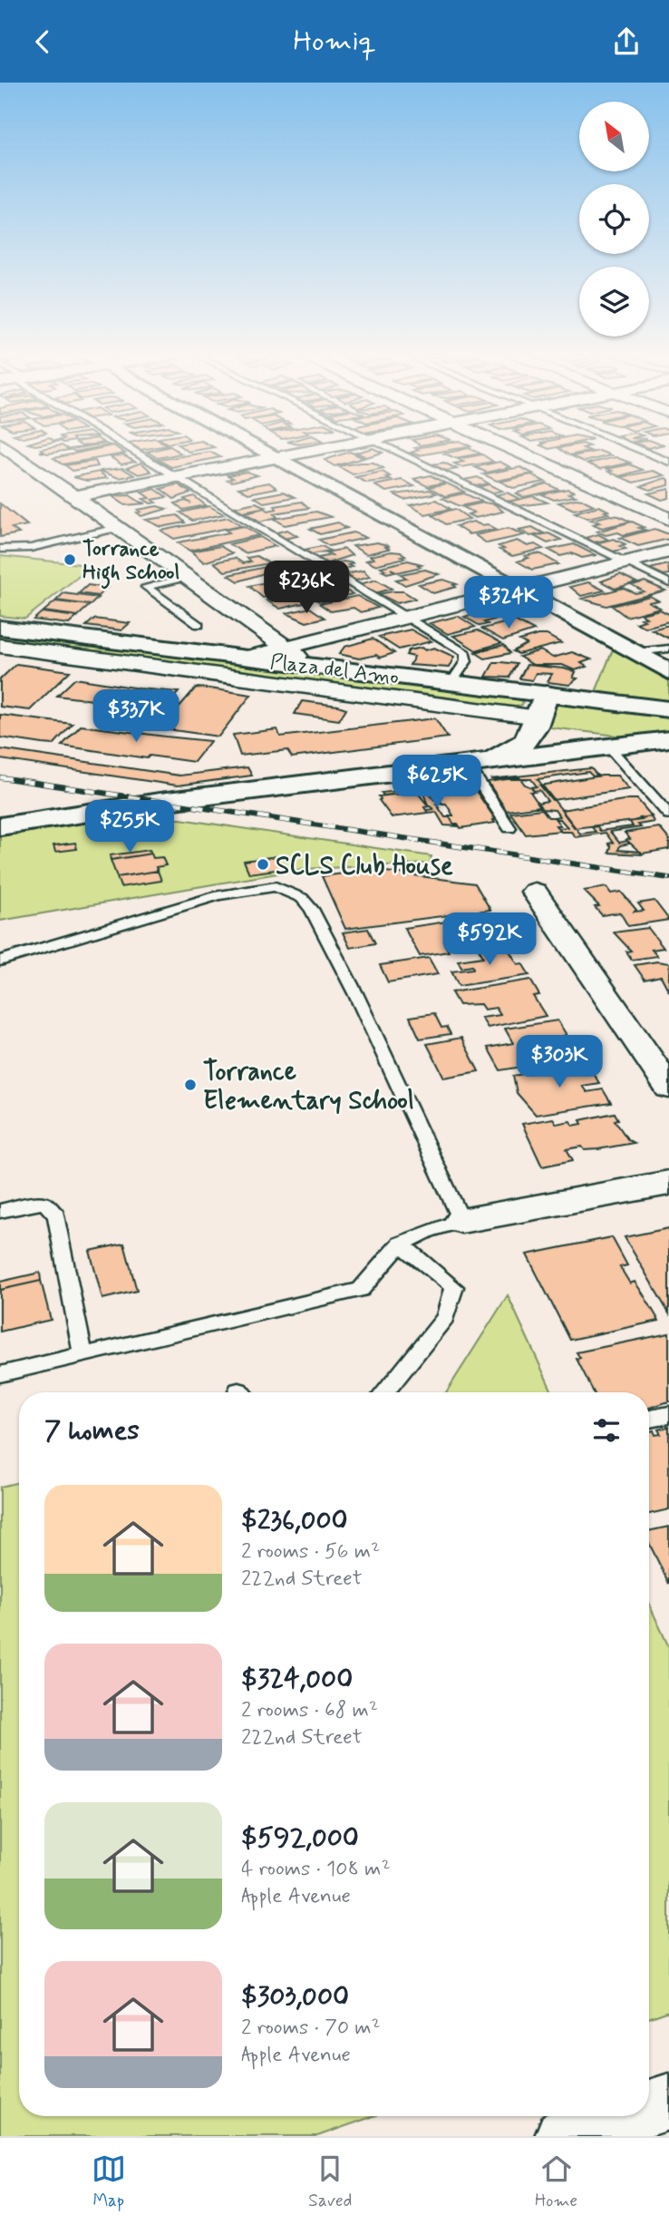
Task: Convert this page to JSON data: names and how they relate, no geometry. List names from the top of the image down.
{
  "streets": {
    "street": ["Plaza del Amo"]
  },
  "places": ["Torrance High School", "SCLS Club House", "Torrance Elementary School"],
  "north": "top left",
  "page": {
    "header": "Homiq",
    "price": [
      "$236K",
      "$324K",
      "$337K",
      "$625K",
      "$255K",
      "$592K",
      "$303K"
    ],
    "heading": "7 homes",
    "list": [
      {
        "name": "$236,000",
        "note": "2 rooms · 56 m² · 222nd Street"
      },
      {
        "name": "$324,000",
        "note": "2 rooms · 68 m² · 222nd Street"
      },
      {
        "name": "$592,000",
        "note": "4 rooms · 108 m² · Apple Avenue"
      },
      {
        "name": "$303,000",
        "note": "2 rooms · 70 m² · Apple Avenue"
      }
    ],
    "tabs": ["Map", "Saved", "Home"]
  }
}
